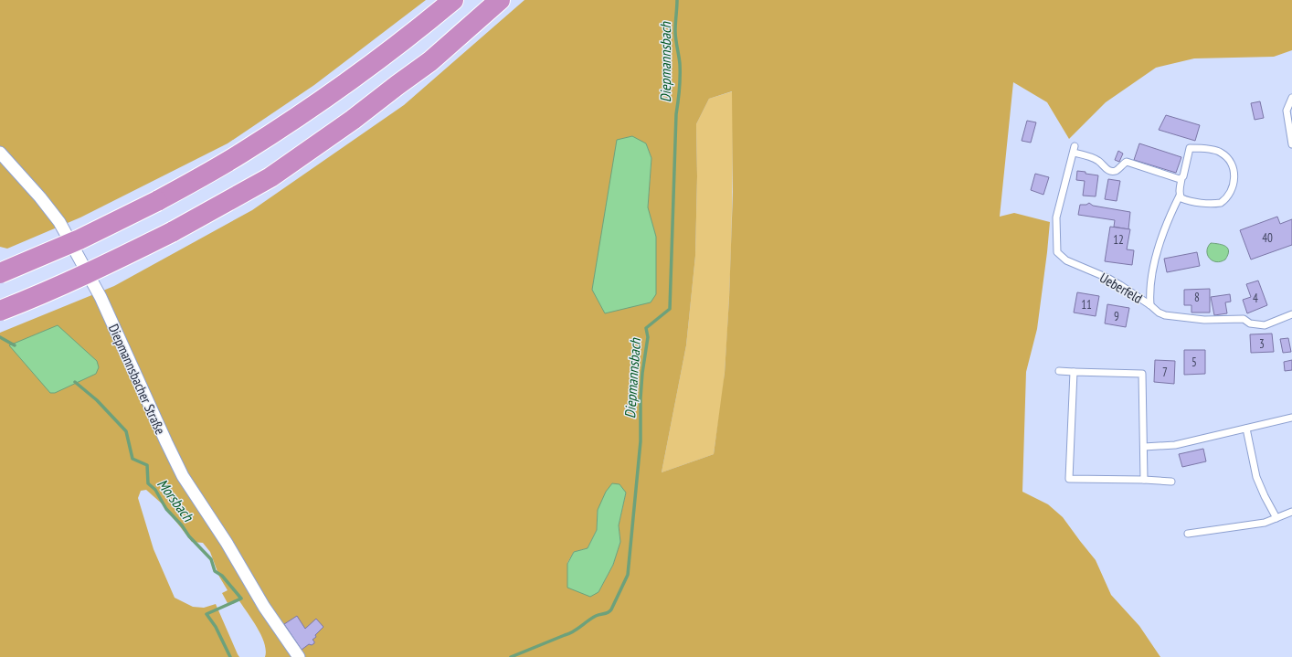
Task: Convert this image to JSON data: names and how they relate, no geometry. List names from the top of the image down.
{
  "streets": {
    "street": ["Diepmannsbacher Straße"],
    "lane": ["Ueberfeld"]
  },
  "water": ["Diepmannsbach", "Morsbach"],
  "house_numbers": [
    "40",
    "12",
    "8",
    "4",
    "11",
    "9",
    "3",
    "5",
    "7"
  ]
}
